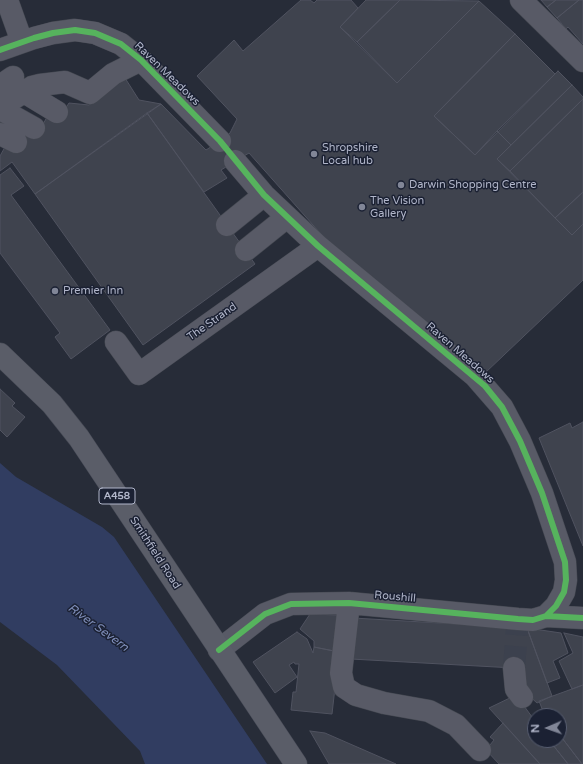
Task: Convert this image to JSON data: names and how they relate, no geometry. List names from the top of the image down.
{
  "streets": {
    "main road": ["A458", "Smithfield Road"],
    "street": ["Raven Meadows", "The Strand", "Roushill"]
  },
  "crossings": [
    ["Raven Meadows", "The Strand"],
    ["Raven Meadows", "Roushill"],
    ["Smithfield Road", "Roushill"]
  ],
  "water": ["River Severn"],
  "places": [
    "Shropshire Local hub",
    "Darwin Shopping Centre",
    "The Vision Gallery",
    "Premier Inn"
  ],
  "north": "left"
}
